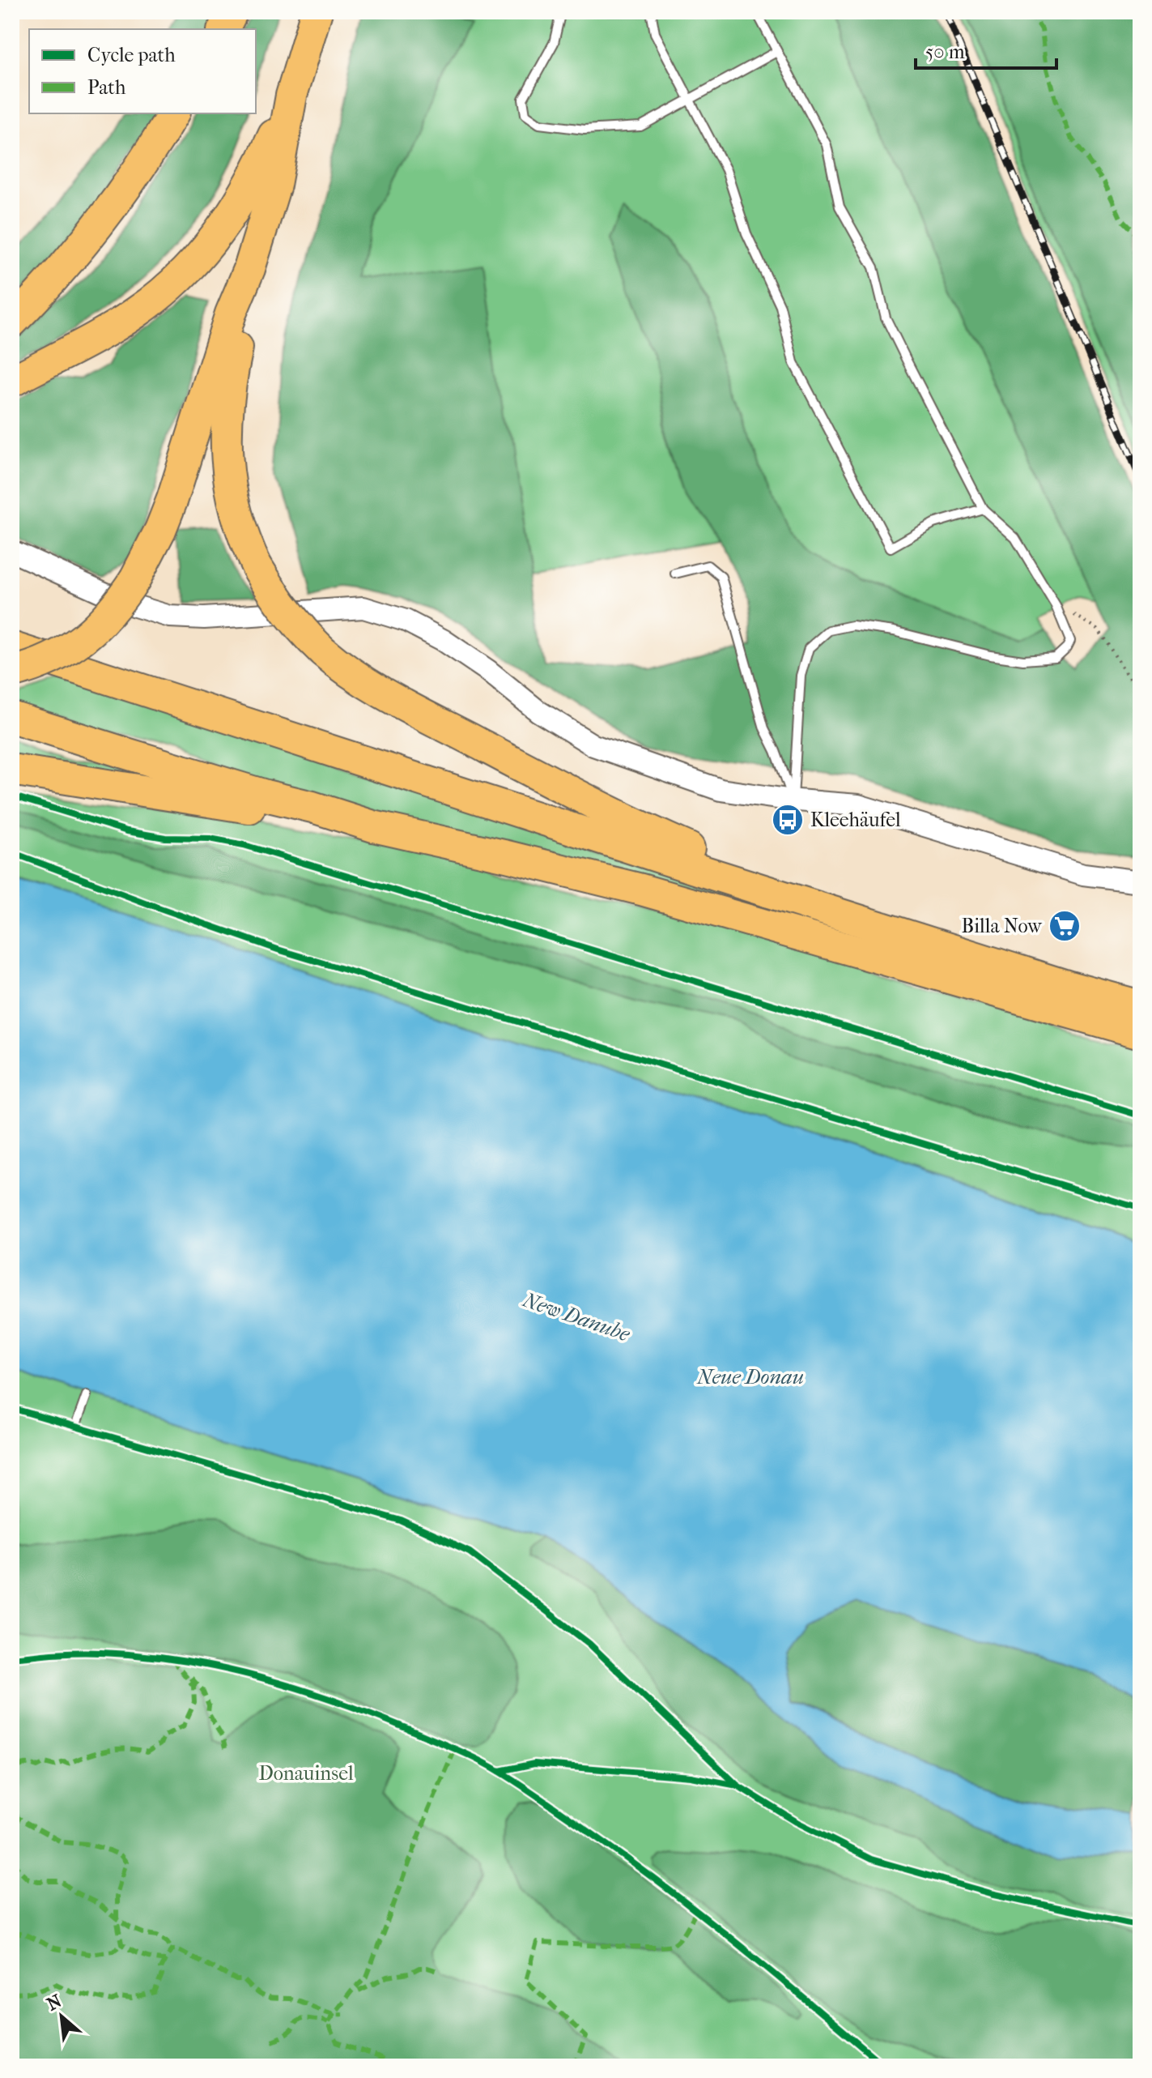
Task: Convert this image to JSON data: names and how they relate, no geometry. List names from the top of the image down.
{
  "water": ["New Danube", "Neue Donau"],
  "parks": ["Donauinsel"],
  "places": {
    "bus stop": ["Kleehäufel"],
    "supermarket": ["Billa Now"]
  },
  "legend": ["Cycle path", "Path"],
  "scale_bar": "50 m",
  "north": "top left"
}
